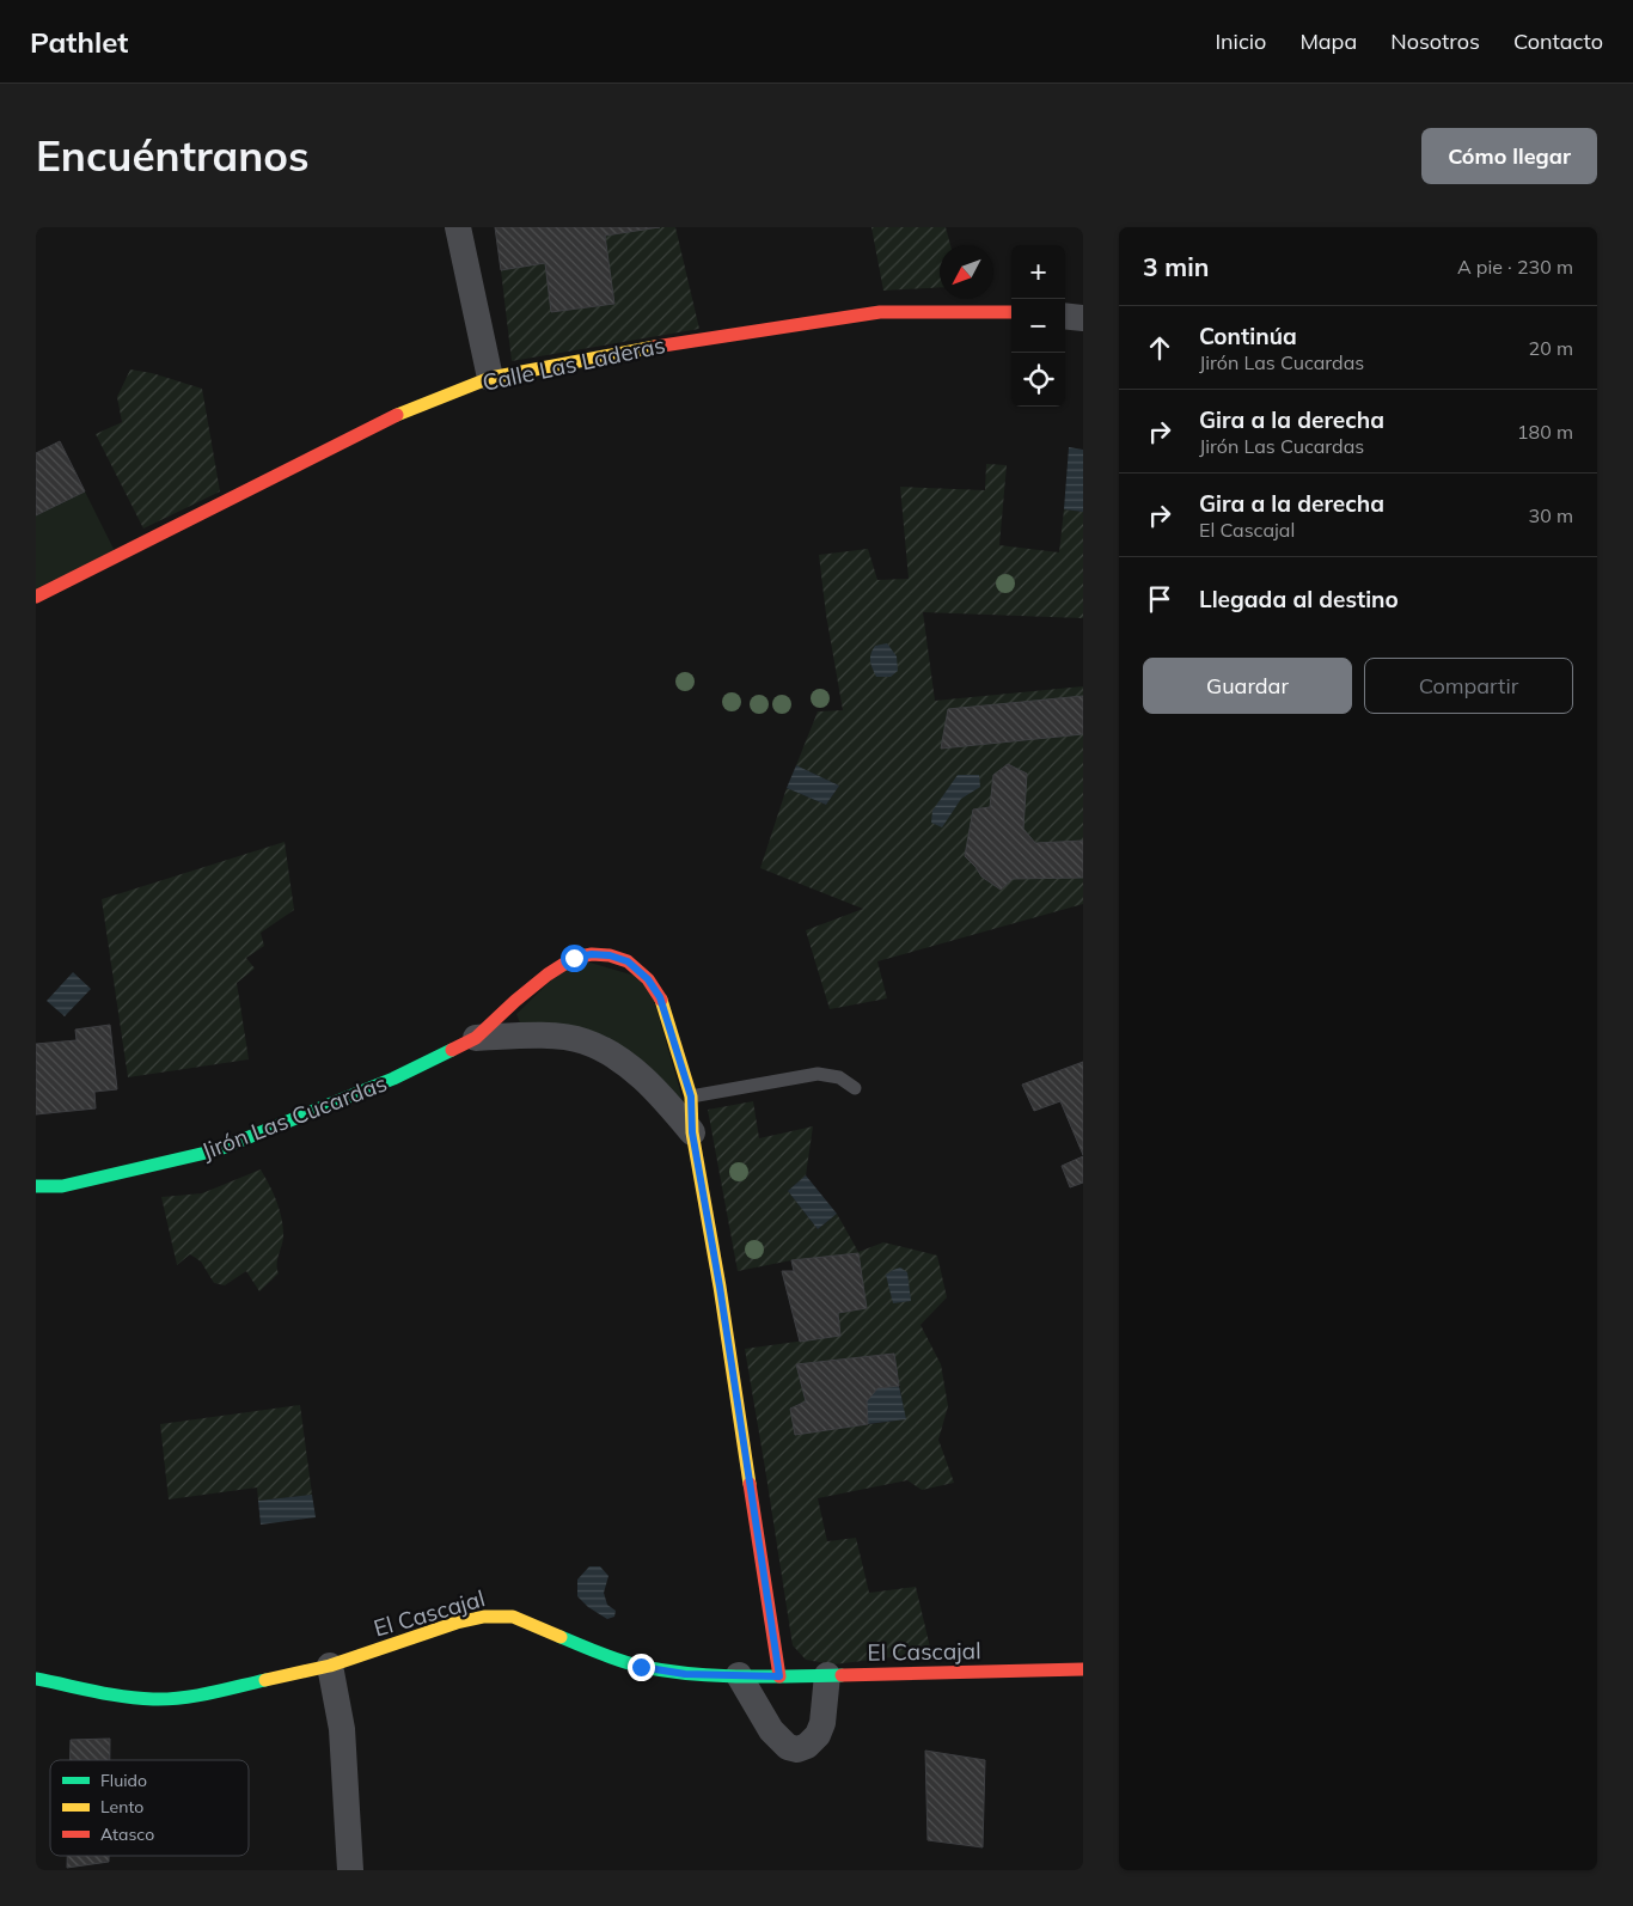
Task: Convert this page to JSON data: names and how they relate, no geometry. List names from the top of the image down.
{
  "streets": {
    "street": ["Calle Las Laderas", "Jirón Las Cucardas", "El Cascajal"]
  },
  "crossings": [
    ["Jirón Las Cucardas", "El Cascajal"]
  ],
  "legend": ["Fluido", "Lento", "Atasco"],
  "north": "bottom left",
  "page": {
    "header": "Pathlet",
    "nav": [
      "Inicio",
      "Mapa",
      "Nosotros",
      "Contacto"
    ],
    "buttons": [
      "Cómo llegar",
      ["Guardar", "Compartir"]
    ],
    "title": "Encuéntranos",
    "heading": ["3 min", "A pie · 230 m"],
    "map_buttons": ["+", "−"],
    "list": [
      ["Continúa", "Jirón Las Cucardas", "20 m"],
      ["Gira a la derecha", "Jirón Las Cucardas", "180 m"],
      ["Gira a la derecha", "El Cascajal", "30 m"],
      "Llegada al destino"
    ]
  }
}
